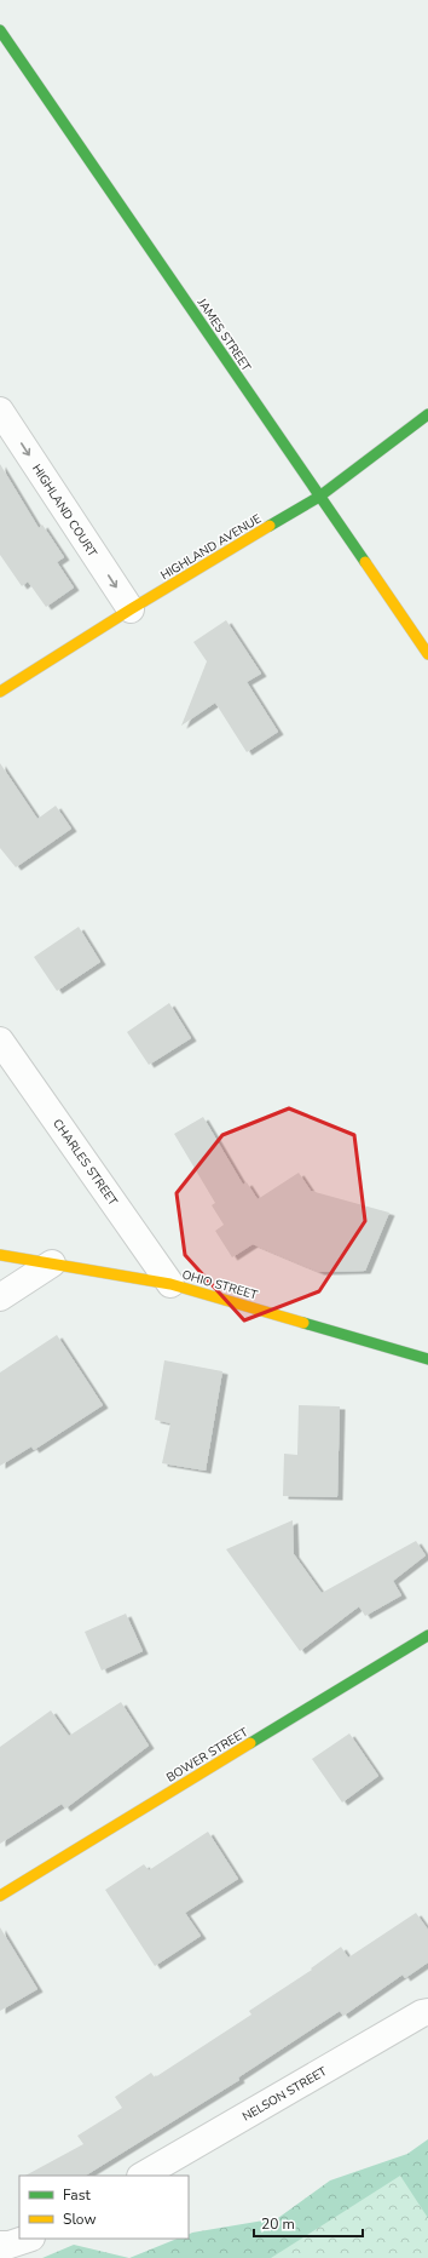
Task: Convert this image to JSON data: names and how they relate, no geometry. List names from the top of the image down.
{
  "streets": {
    "street": [
      "JAMES STREET",
      "HIGHLAND COURT",
      "HIGHLAND AVENUE",
      "CHARLES STREET",
      "OHIO STREET",
      "BOWER STREET",
      "NELSON STREET"
    ]
  },
  "crossings": [
    ["JAMES STREET", "HIGHLAND AVENUE"],
    ["HIGHLAND COURT", "HIGHLAND AVENUE"],
    ["CHARLES STREET", "OHIO STREET"]
  ],
  "one_way": ["HIGHLAND COURT"],
  "legend": ["Fast", "Slow"],
  "scale_bar": "20 m"
}
